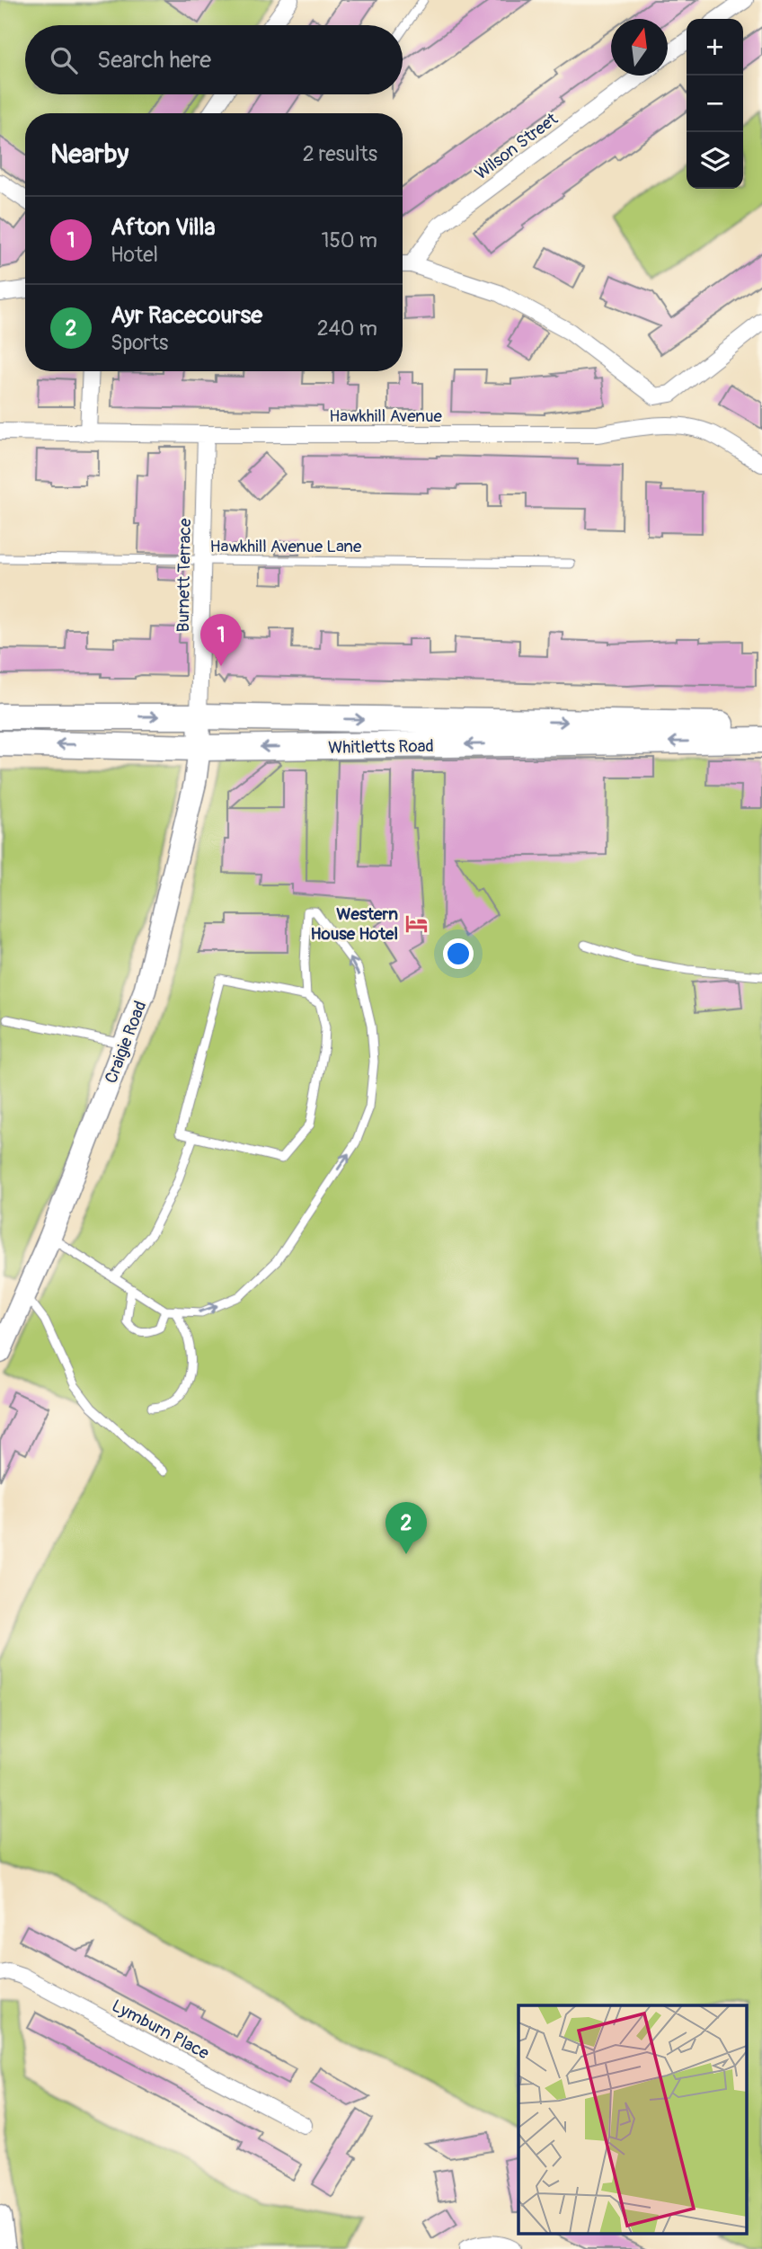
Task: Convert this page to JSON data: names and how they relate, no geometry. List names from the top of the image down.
{
  "streets": {
    "main road": ["Whitletts Road", "Craigie Road"],
    "street": [
      "Wilson Street",
      "Hawkhill Avenue",
      "Burnett Terrace",
      "Lymburn Place"
    ],
    "lane": ["Hawkhill Avenue Lane"]
  },
  "crossings": [
    ["Hawkhill Avenue", "Burnett Terrace"],
    ["Hawkhill Avenue Lane", "Burnett Terrace"],
    ["Burnett Terrace", "Whitletts Road"],
    ["Burnett Terrace", "Craigie Road"],
    ["Whitletts Road", "Craigie Road"]
  ],
  "places": {
    "hotel": ["Western House Hotel"]
  },
  "north": "top",
  "page": {
    "map_buttons": ["+", "−"],
    "search": "Search here",
    "heading": ["Nearby", "2 results"],
    "list": [
      {
        "mark": "1",
        "name": "Afton Villa",
        "note": "Hotel",
        "value": "150 m"
      },
      {
        "mark": "2",
        "name": "Ayr Racecourse",
        "note": "Sports",
        "value": "240 m"
      }
    ],
    "pins": ["1", "2"]
  }
}
